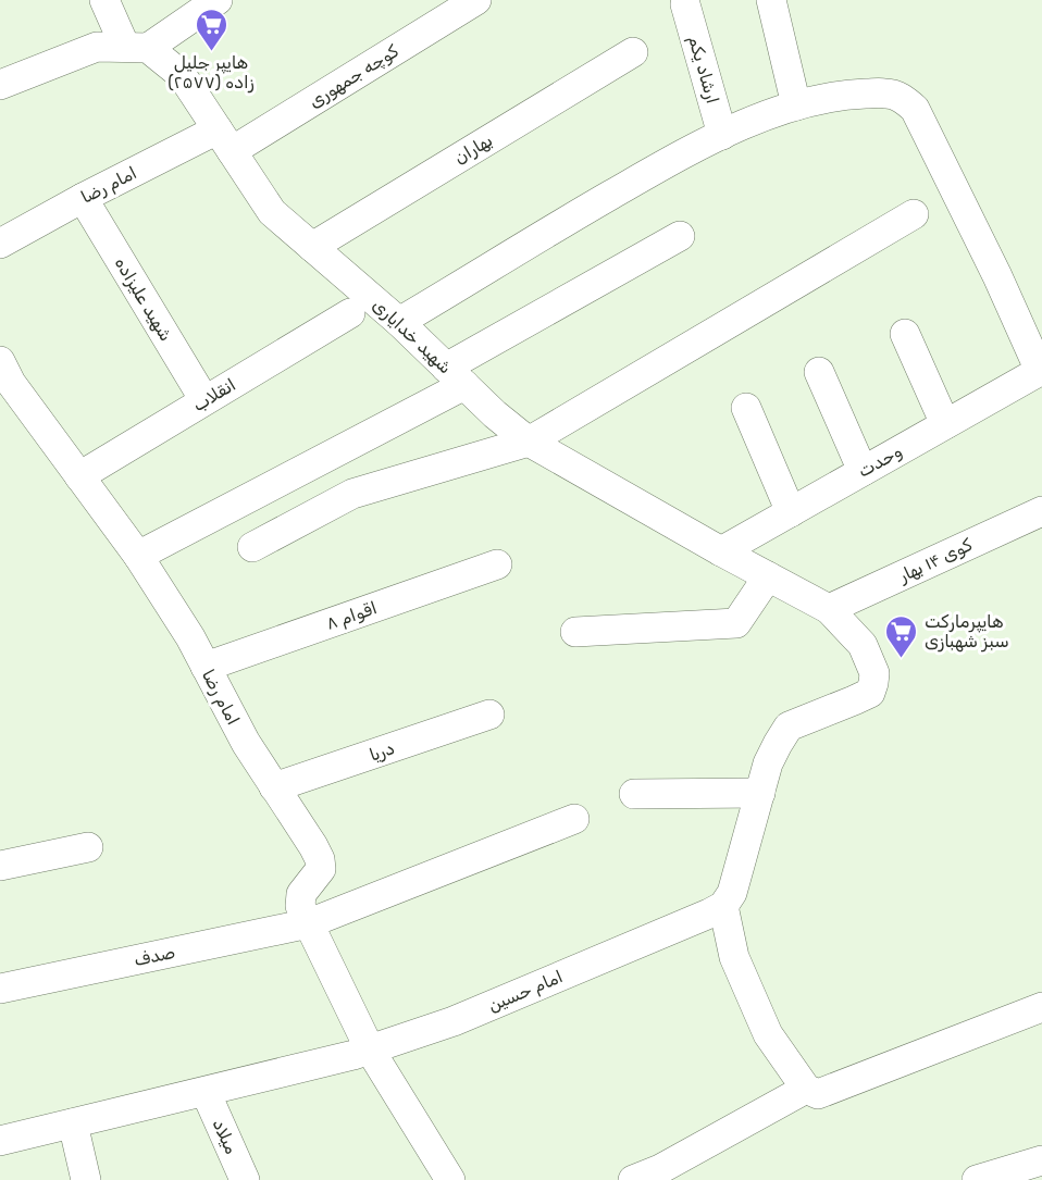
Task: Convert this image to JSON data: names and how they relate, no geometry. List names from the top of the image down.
{
  "streets": {
    "street": [
      "ارشاد یکم",
      "کوچه جمهوری",
      "بهاران",
      "امام رضا",
      "شهید علیزاده",
      "شهید خدایاری",
      "انقلاب",
      "وحدت",
      "کوی ۱۴ بهار",
      "اقوام ۸",
      "دریا",
      "صدف",
      "امام حسین",
      "میلاد"
    ]
  },
  "crossings": [
    ["کوچه جمهوری", "امام رضا"],
    ["کوچه جمهوری", "شهید خدایاری"],
    ["بهاران", "شهید خدایاری"],
    ["امام رضا", "شهید علیزاده"],
    ["امام رضا", "شهید خدایاری"],
    ["امام رضا", "انقلاب"],
    ["امام رضا", "اقوام ۸"],
    ["امام رضا", "دریا"],
    ["امام رضا", "صدف"],
    ["امام رضا", "امام حسین"],
    ["شهید علیزاده", "انقلاب"],
    ["شهید خدایاری", "وحدت"],
    ["شهید خدایاری", "کوی ۱۴ بهار"],
    ["امام حسین", "میلاد"]
  ],
  "places": {
    "supermarket": ["هایپر جلیل زاده (۲۵۷۷)", "هایپرمارکت سبز شهبازی"]
  }
}
